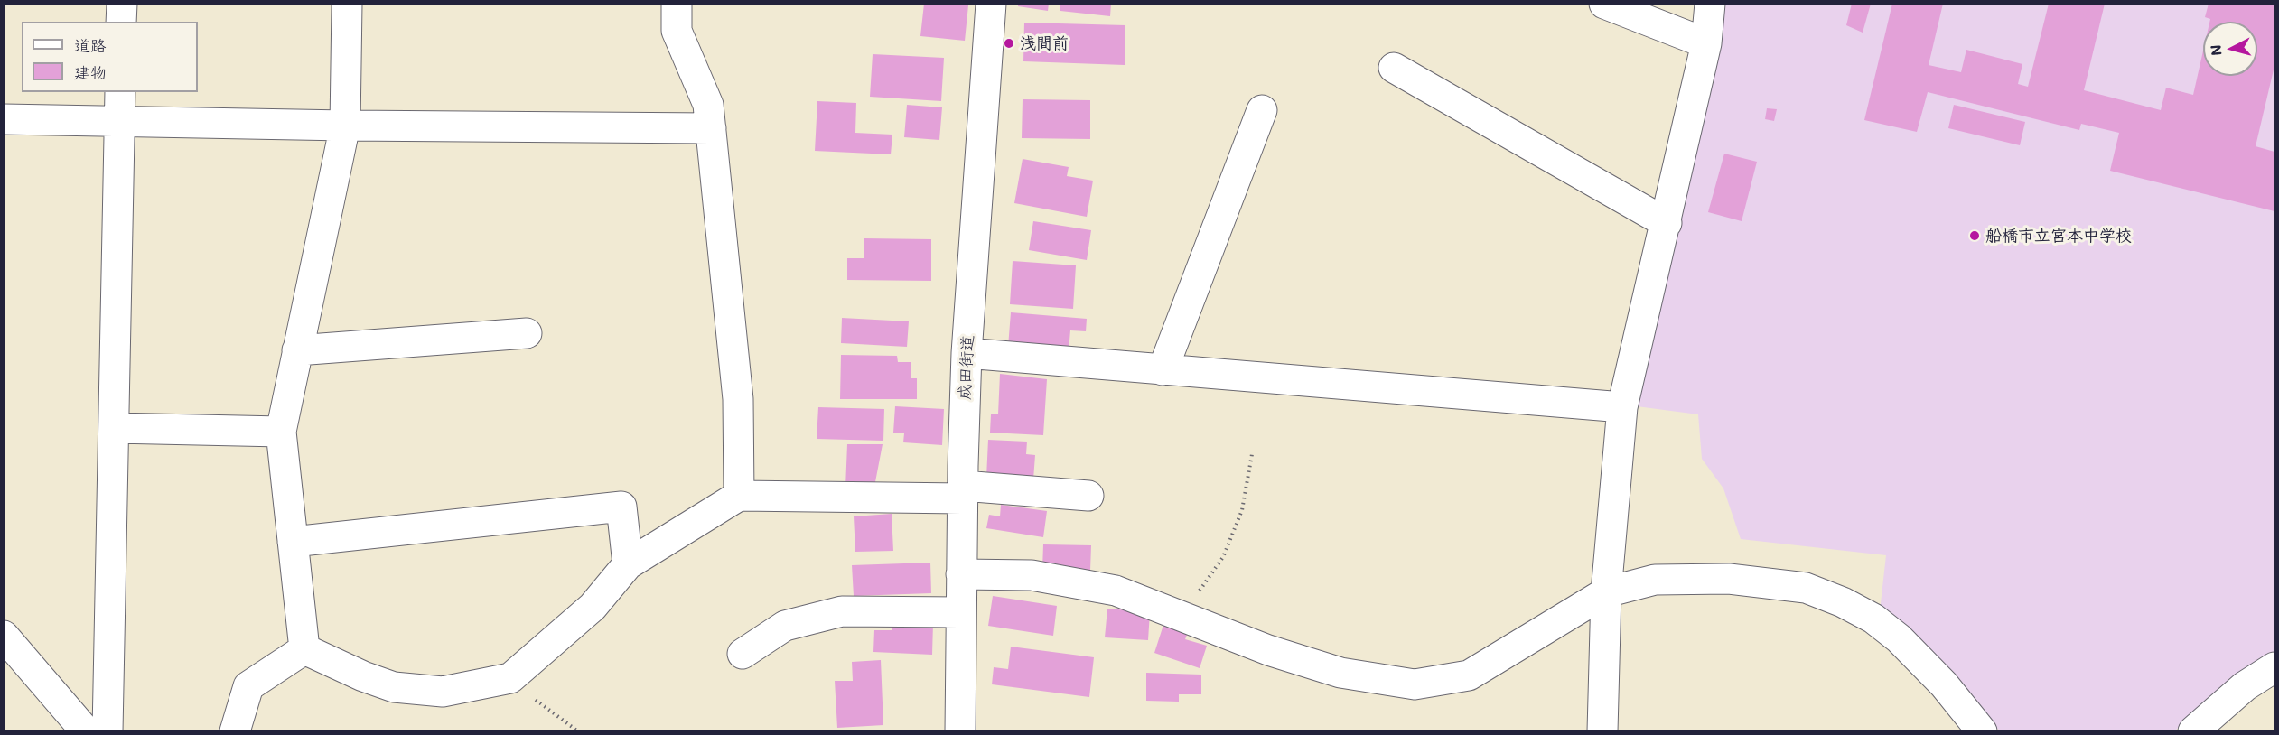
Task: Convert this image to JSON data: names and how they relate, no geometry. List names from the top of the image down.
{
  "streets": {
    "street": ["成田街道"]
  },
  "places": ["浅間前", "船橋市立宮本中学校"],
  "legend": ["道路", "建物"],
  "north": "left"
}
